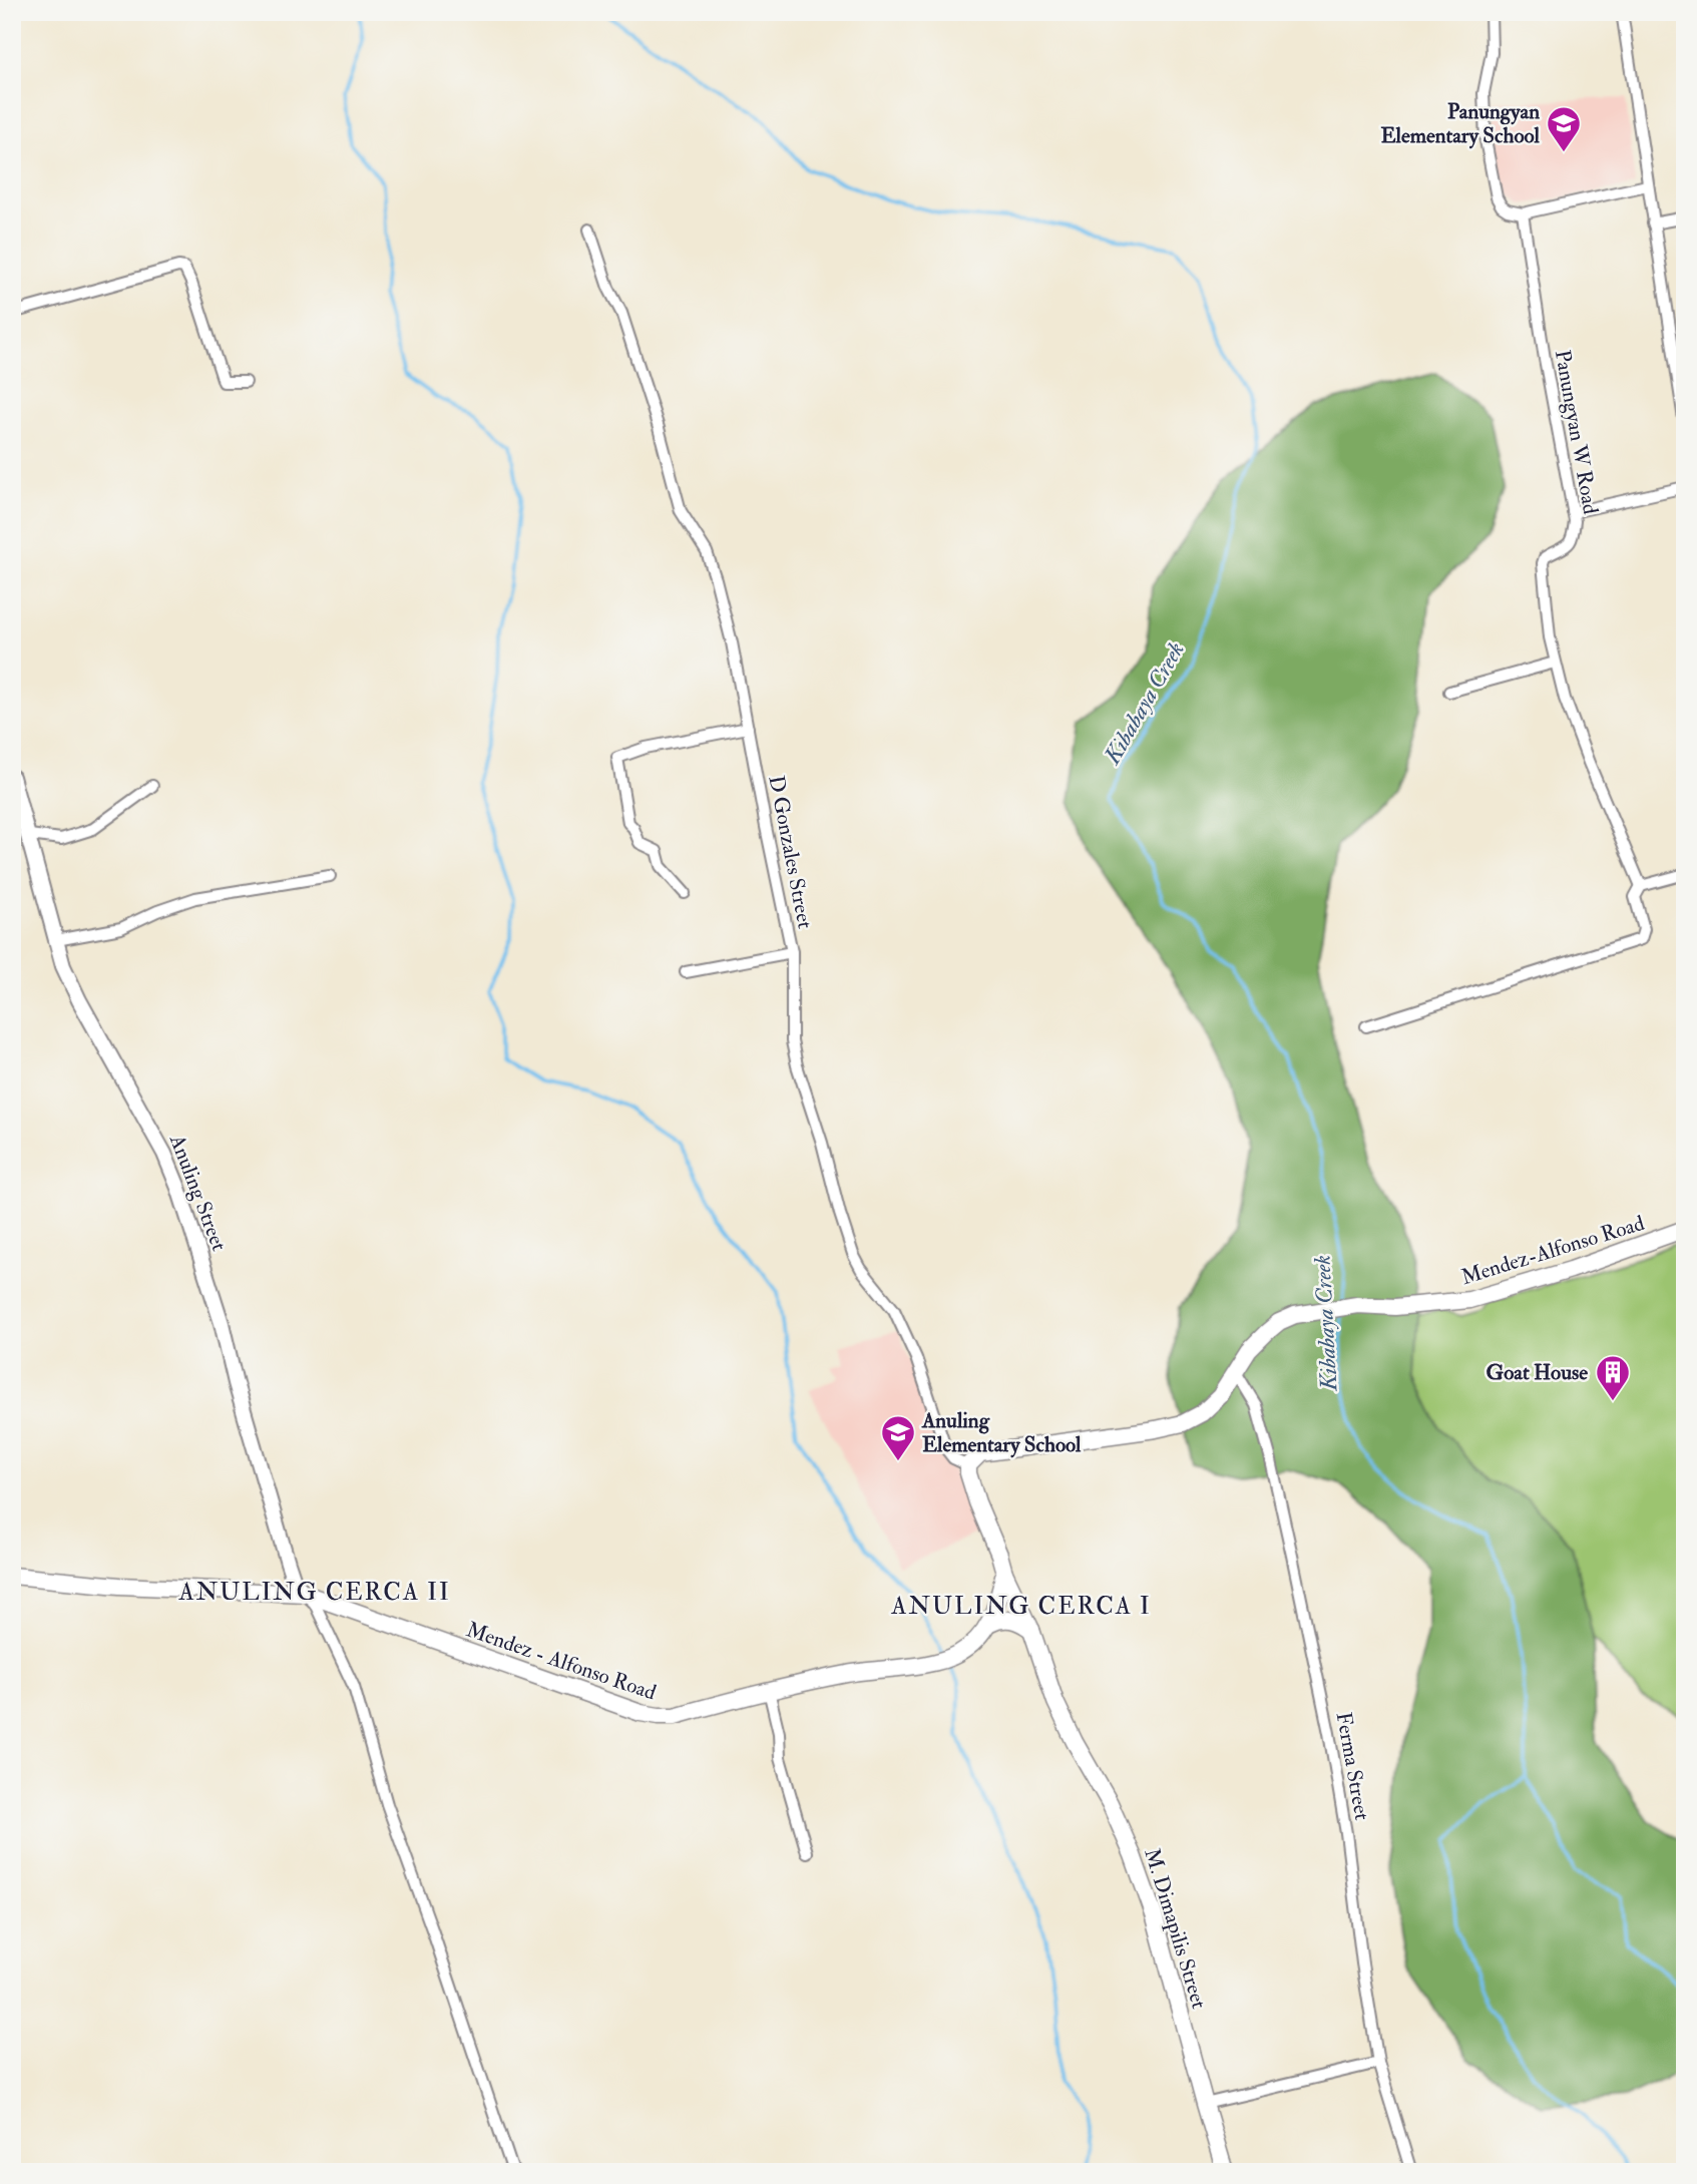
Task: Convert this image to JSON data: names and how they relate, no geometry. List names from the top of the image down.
{
  "streets": {
    "main road": ["Mendez-Alfonso Road", "Mendez - Alfonso Road", "M. Dimapilis Street"],
    "street": [
      "Panungyan W Road",
      "D Gonzales Street",
      "Anuling Street",
      "Ferma Street"
    ]
  },
  "crossings": [
    ["D Gonzales Street", "Mendez-Alfonso Road"],
    ["Anuling Street", "Mendez - Alfonso Road"],
    ["Mendez-Alfonso Road", "Ferma Street"]
  ],
  "districts": ["ANULING CERCA II", "ANULING CERCA I"],
  "water": ["Kibabaya Creek"],
  "places": {
    "school or university": ["Panungyan Elementary School", "Anuling Elementary School"],
    "building": ["Goat House"]
  }
}
